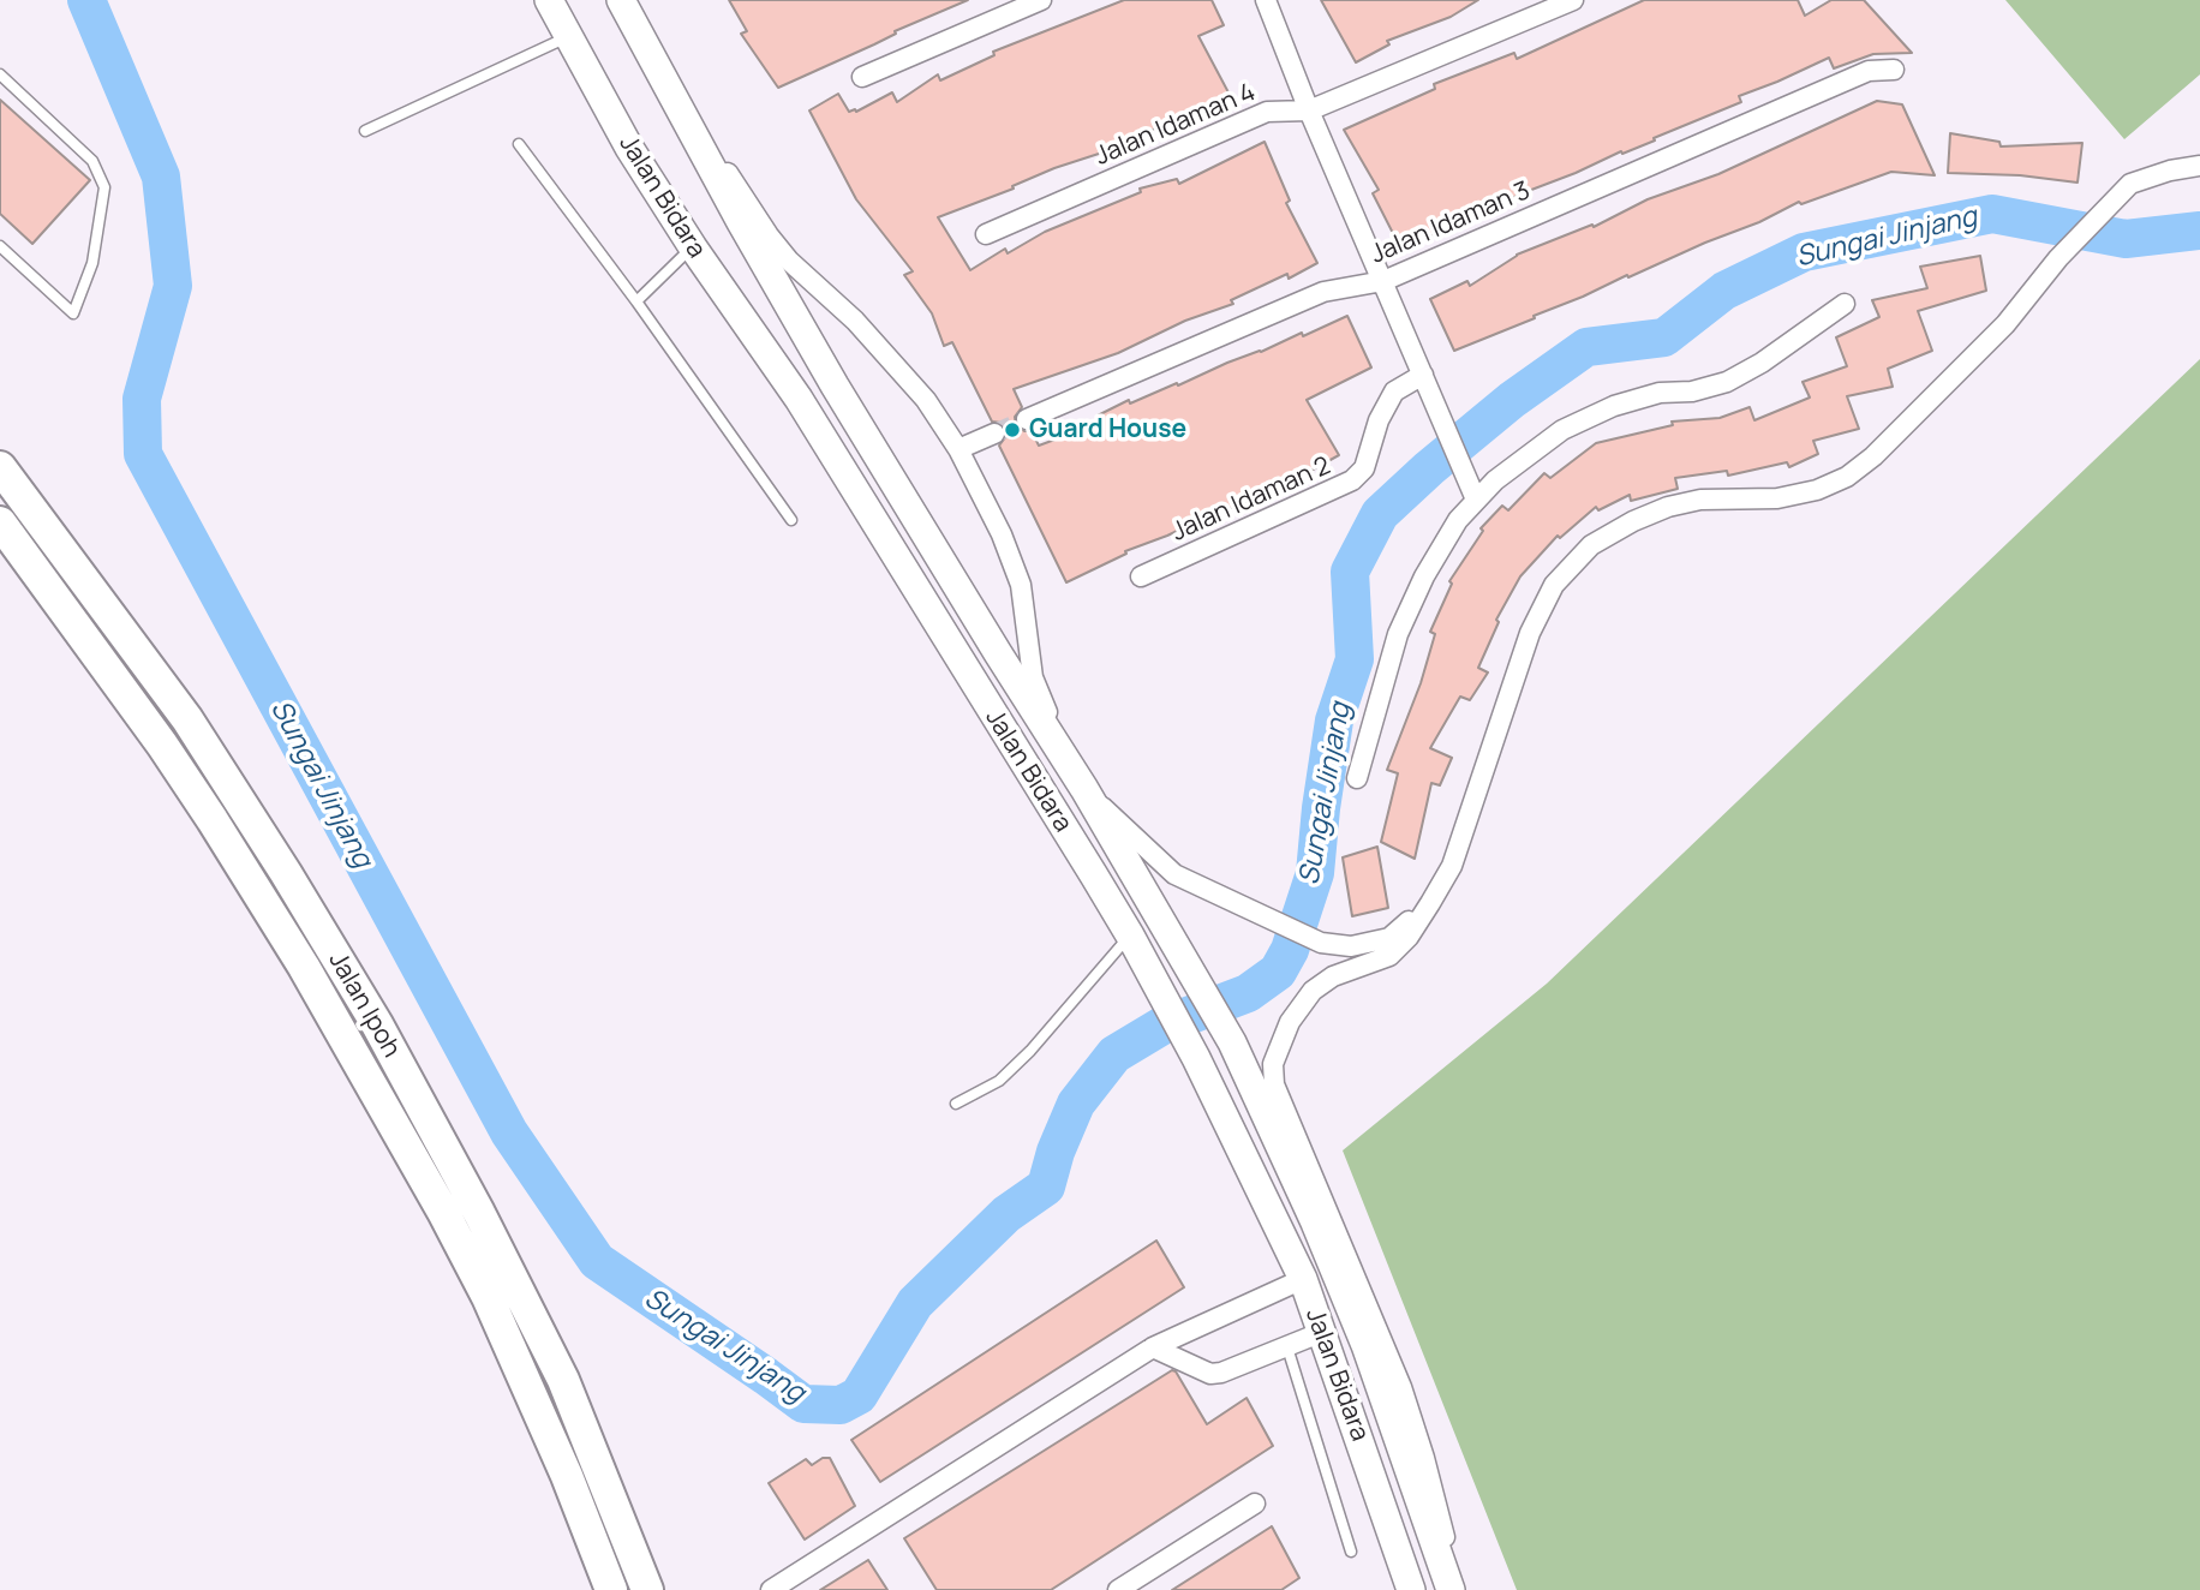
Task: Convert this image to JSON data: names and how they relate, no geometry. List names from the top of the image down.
{
  "streets": {
    "highway": ["Jalan Ipoh"],
    "main road": ["Jalan Bidara"],
    "street": ["Jalan Idaman 4", "Jalan Idaman 3", "Jalan Idaman 2"]
  },
  "water": ["Sungai Jinjang"],
  "places": ["Guard House"]
}
